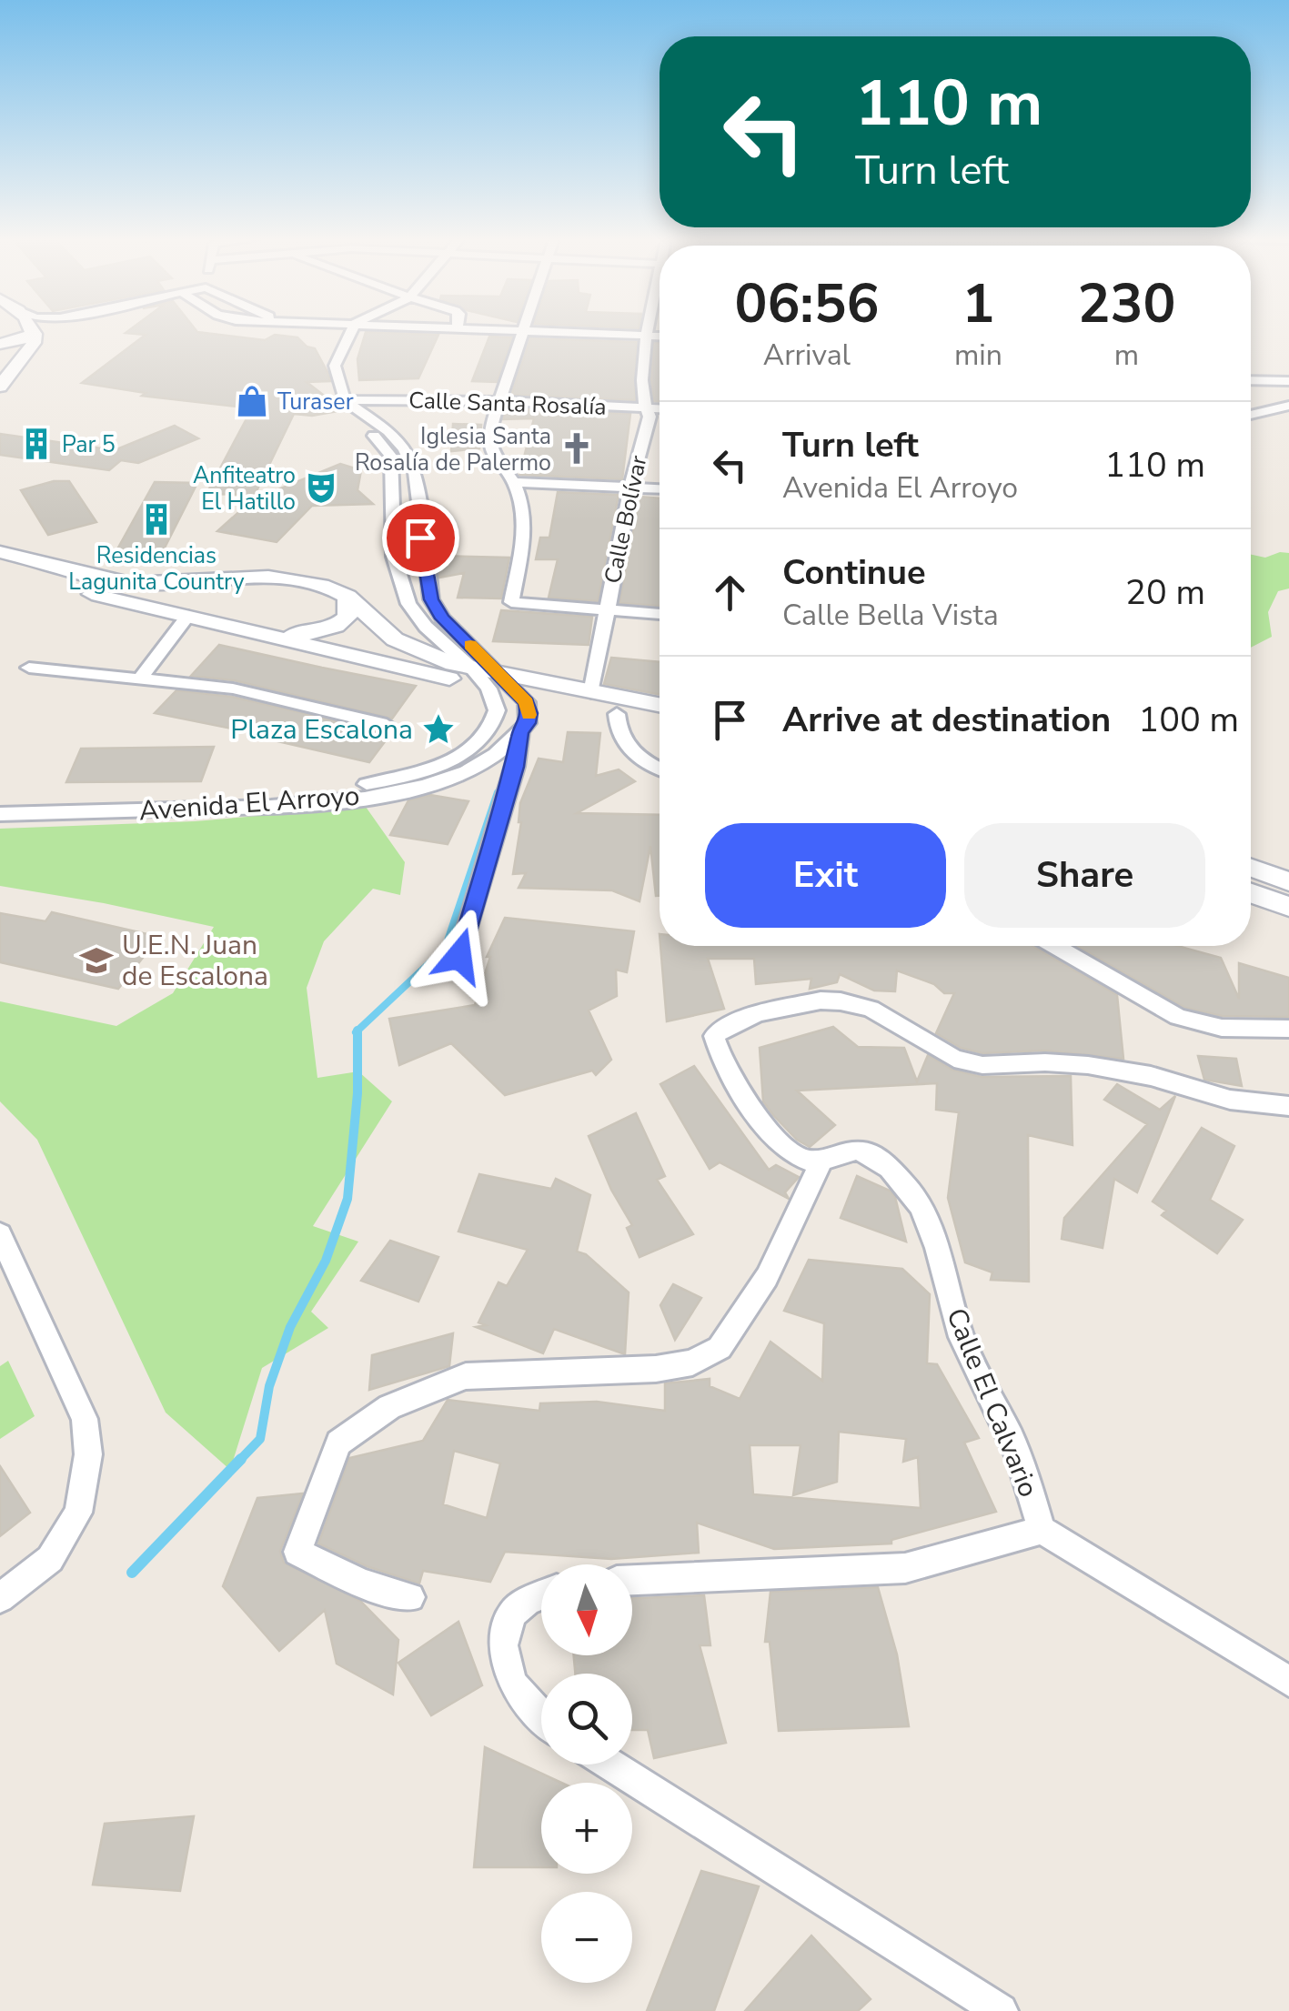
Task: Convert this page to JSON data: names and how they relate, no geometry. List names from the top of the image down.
{
  "streets": {
    "street": [
      "Calle Santa Rosalía",
      "Calle Bolívar",
      "Avenida El Arroyo",
      "Calle El Calvario"
    ]
  },
  "crossings": [
    ["Calle Santa Rosalía", "Calle Bolívar"]
  ],
  "places": {
    "shop": ["Turaser"],
    "building": ["Par 5", "Residencias Lagunita Country"],
    "church": ["Iglesia Santa Rosalía de Palermo"],
    "theatre": ["Anfiteatro El Hatillo"],
    "place": ["Plaza Escalona"],
    "school or university": ["U.E.N. Juan de Escalona"]
  },
  "north": "bottom",
  "page": {
    "turn": ["110 m", "Turn left"],
    "eta": [
      "06:56",
      "Arrival",
      "1",
      "min",
      "230",
      "m"
    ],
    "list": [
      {
        "name": "Turn left",
        "note": "Avenida El Arroyo",
        "value": "110 m"
      },
      {
        "name": "Continue",
        "note": "Calle Bella Vista",
        "value": "20 m"
      },
      {
        "name": "Arrive at destination",
        "value": "100 m"
      }
    ],
    "buttons": ["Exit", "Share"],
    "map_buttons": ["+", "−"]
  }
}
